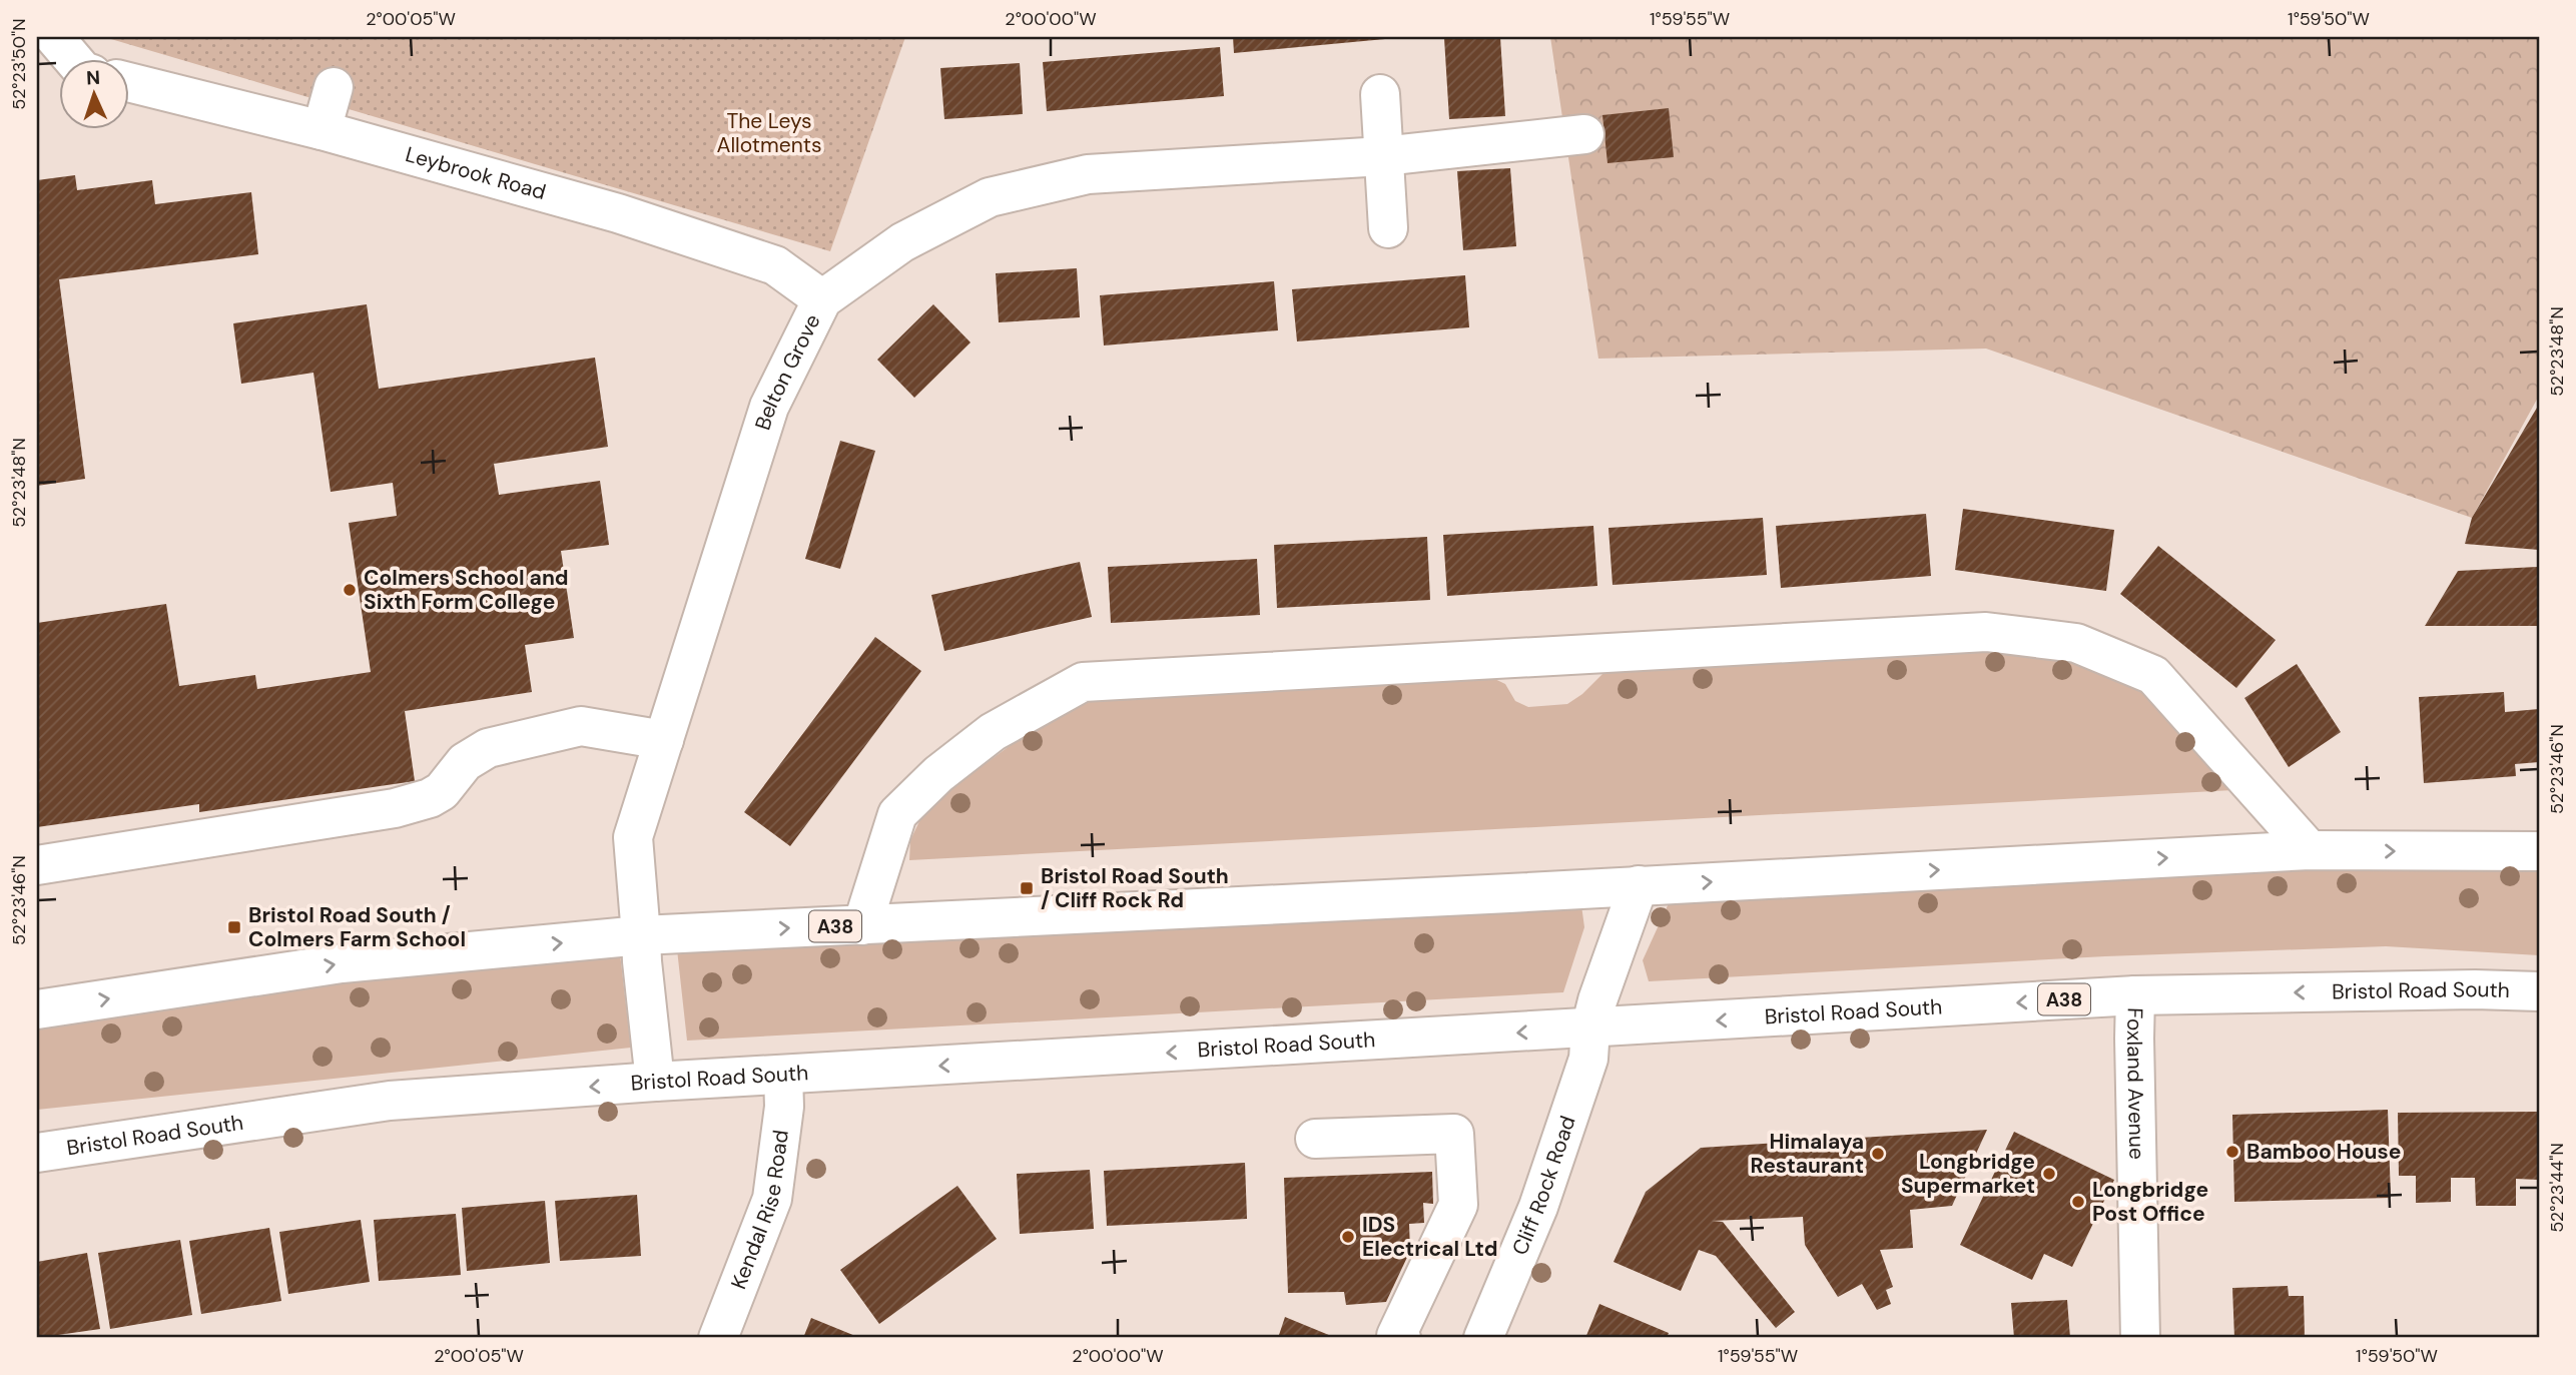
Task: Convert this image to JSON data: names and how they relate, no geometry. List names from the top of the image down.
{
  "streets": {
    "main road": [
      "Leybrook Road",
      "Belton Grove",
      "A38",
      "Bristol Road South",
      "Foxland Avenue",
      "Cliff Rock Road",
      "Kendal Rise Road"
    ]
  },
  "crossings": [
    ["Leybrook Road", "Belton Grove"],
    ["Belton Grove", "A38"],
    ["Belton Grove", "Bristol Road South"],
    ["A38", "Cliff Rock Road"],
    ["Bristol Road South", "Foxland Avenue"],
    ["Bristol Road South", "Cliff Rock Road"],
    ["Bristol Road South", "Kendal Rise Road"]
  ],
  "parks": ["The Leys Allotments"],
  "places": {
    "other": [
      "Colmers School and Sixth Form College",
      "Bamboo House",
      "Himalaya Restaurant",
      "Longbridge Supermarket",
      "Longbridge Post Office",
      "IDS Electrical Ltd"
    ],
    "transit": ["Bristol Road South / Cliff Rock Rd", "Bristol Road South / Colmers Farm School"]
  },
  "north": "top",
  "coordinates": [
    "2°00'05\"W",
    "2°00'00\"W",
    "1°59'55\"W",
    "1°59'50\"W",
    "52°23'50\"N",
    "52°23'48\"N",
    "52°23'46\"N",
    "52°23'44\"N"
  ]
}
